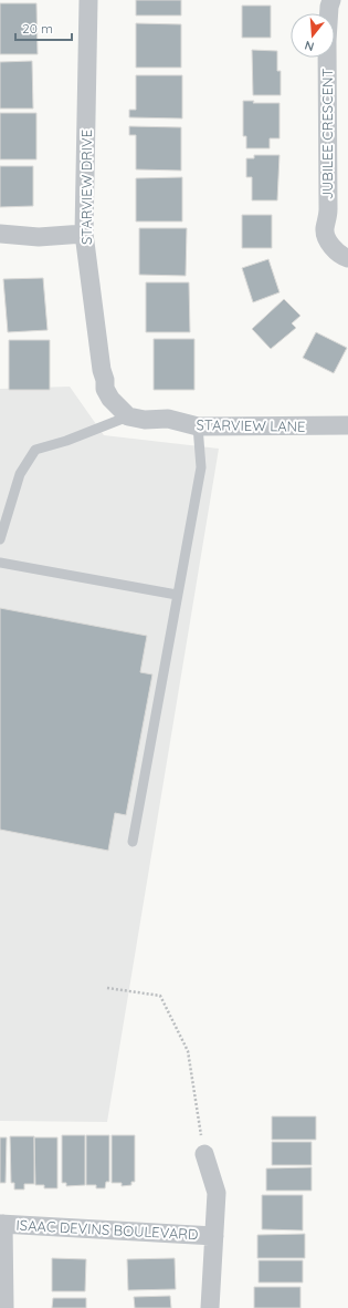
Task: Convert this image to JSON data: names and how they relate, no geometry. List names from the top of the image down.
{
  "streets": {
    "street": [
      "JUBILEE CRESCENT",
      "STARVIEW DRIVE",
      "STARVIEW LANE",
      "ISAAC DEVINS BOULEVARD"
    ]
  },
  "crossings": [
    ["STARVIEW DRIVE", "STARVIEW LANE"]
  ],
  "scale_bar": "20 m",
  "north": "bottom"
}
